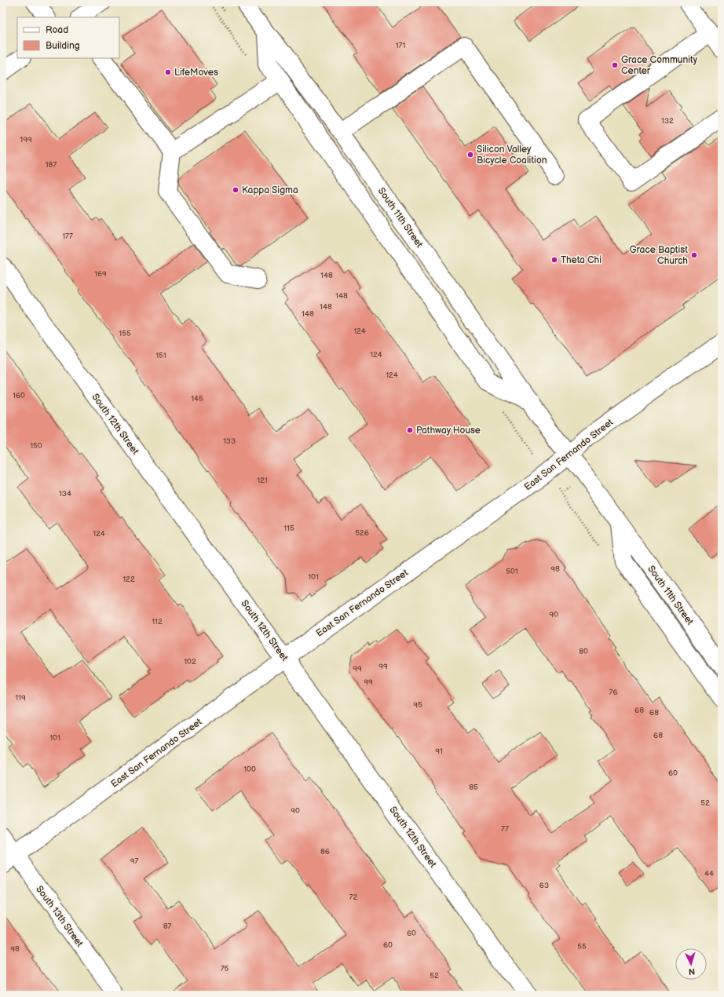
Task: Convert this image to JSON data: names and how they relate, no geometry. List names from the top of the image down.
{
  "streets": {
    "street": [
      "South 11th Street",
      "South 12th Street",
      "East San Fernando Street",
      "South 13th Street"
    ]
  },
  "crossings": [
    ["South 11th Street", "East San Fernando Street"],
    ["South 12th Street", "East San Fernando Street"],
    ["East San Fernando Street", "South 13th Street"]
  ],
  "places": [
    "Grace Community Center",
    "LifeMoves",
    "Silicon Valley Bicycle Coalition",
    "Kappa Sigma",
    "Grace Baptist Church",
    "Theta Chi",
    "Pathway House"
  ],
  "house_numbers": [
    "171",
    "132",
    "199",
    "187",
    "177",
    "169",
    "148",
    "148",
    "148",
    "148",
    "124",
    "155",
    "124",
    "151",
    "124",
    "160",
    "145",
    "133",
    "150",
    "121",
    "134",
    "115",
    "526",
    "124",
    "98",
    "501",
    "101",
    "122",
    "90",
    "112",
    "80",
    "102",
    "99",
    "99",
    "99",
    "76",
    "119",
    "95",
    "68",
    "68",
    "68",
    "101",
    "91",
    "100",
    "60",
    "85",
    "52",
    "90",
    "77",
    "86",
    "97",
    "44",
    "63",
    "72",
    "87",
    "60",
    "60",
    "55",
    "98",
    "75",
    "52"
  ],
  "legend": ["Road", "Building"],
  "north": "bottom"
}
